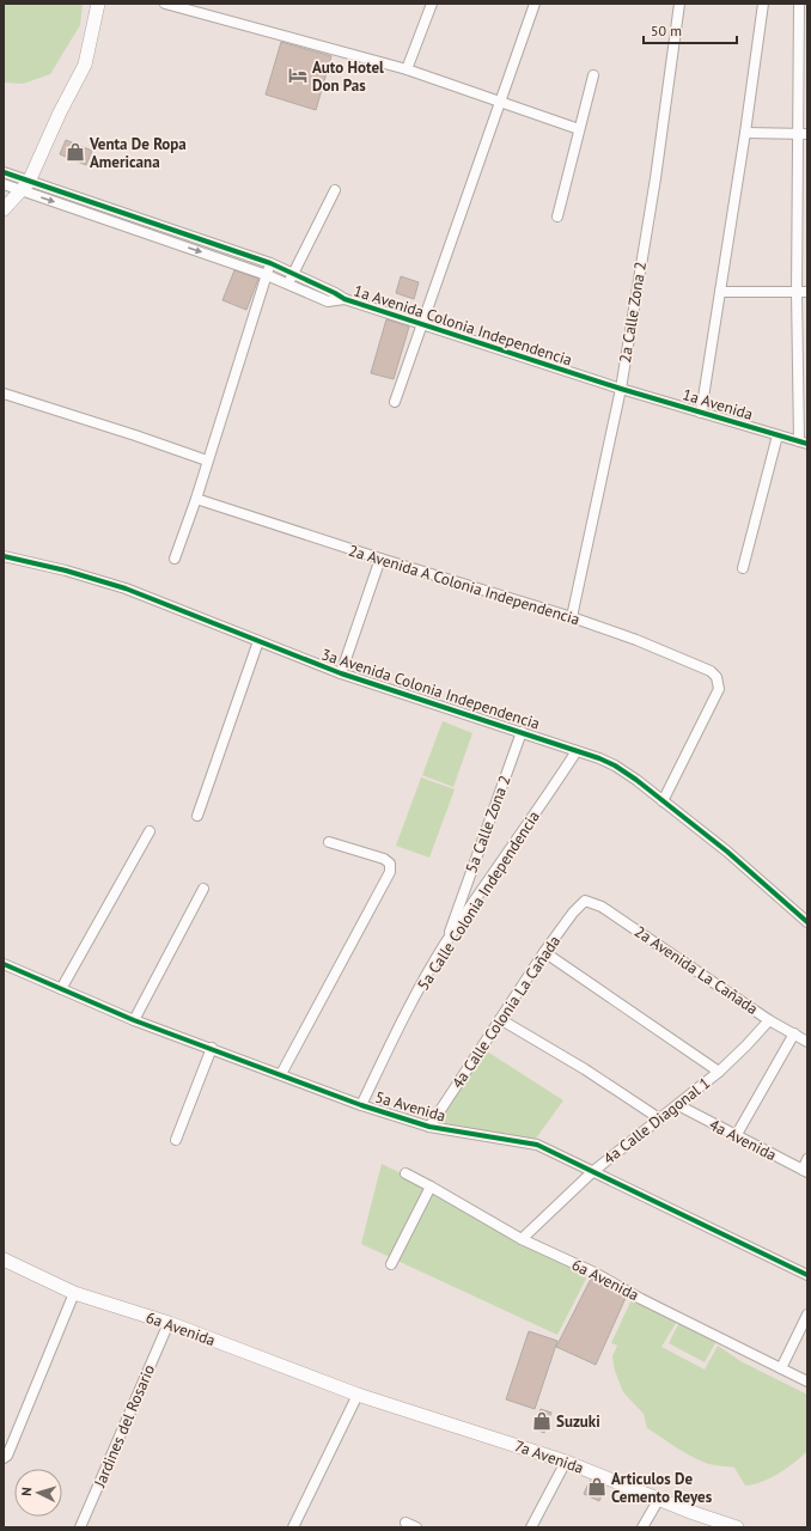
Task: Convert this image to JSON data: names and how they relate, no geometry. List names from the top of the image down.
{
  "streets": {
    "street": [
      "2a Calle Zona 2",
      "1a Avenida Colonia Independencia",
      "1a Avenida",
      "2a Avenida A Colonia Independencia",
      "3a Avenida Colonia Independencia",
      "5a Calle Zona 2",
      "5a Calle Colonia Independencia",
      "2a Avenida La Cañada",
      "4a Calle Colonia La Cañada",
      "5a Avenida",
      "4a Calle Diagonal 1",
      "4a Avenida",
      "6a Avenida",
      "Jardines del Rosario",
      "7a Avenida"
    ]
  },
  "crossings": [
    ["2a Calle Zona 2", "1a Avenida Colonia Independencia"],
    ["2a Calle Zona 2", "1a Avenida"],
    ["2a Calle Zona 2", "2a Avenida A Colonia Independencia"],
    ["1a Avenida Colonia Independencia", "1a Avenida"],
    ["2a Avenida A Colonia Independencia", "3a Avenida Colonia Independencia"],
    ["3a Avenida Colonia Independencia", "5a Calle Zona 2"],
    ["3a Avenida Colonia Independencia", "5a Calle Colonia Independencia"],
    ["5a Calle Zona 2", "5a Calle Colonia Independencia"],
    ["5a Calle Colonia Independencia", "5a Avenida"],
    ["2a Avenida La Cañada", "4a Calle Colonia La Cañada"],
    ["2a Avenida La Cañada", "4a Calle Diagonal 1"],
    ["4a Calle Colonia La Cañada", "5a Avenida"],
    ["5a Avenida", "4a Calle Diagonal 1"],
    ["4a Calle Diagonal 1", "4a Avenida"],
    ["4a Calle Diagonal 1", "6a Avenida"],
    ["6a Avenida", "Jardines del Rosario"],
    ["6a Avenida", "7a Avenida"]
  ],
  "places": {
    "hotel": ["Auto Hotel Don Pas"],
    "shop": ["Venta De Ropa Americana", "Suzuki", "Articulos De Cemento Reyes"]
  },
  "scale_bar": "50 m",
  "north": "left"
}
